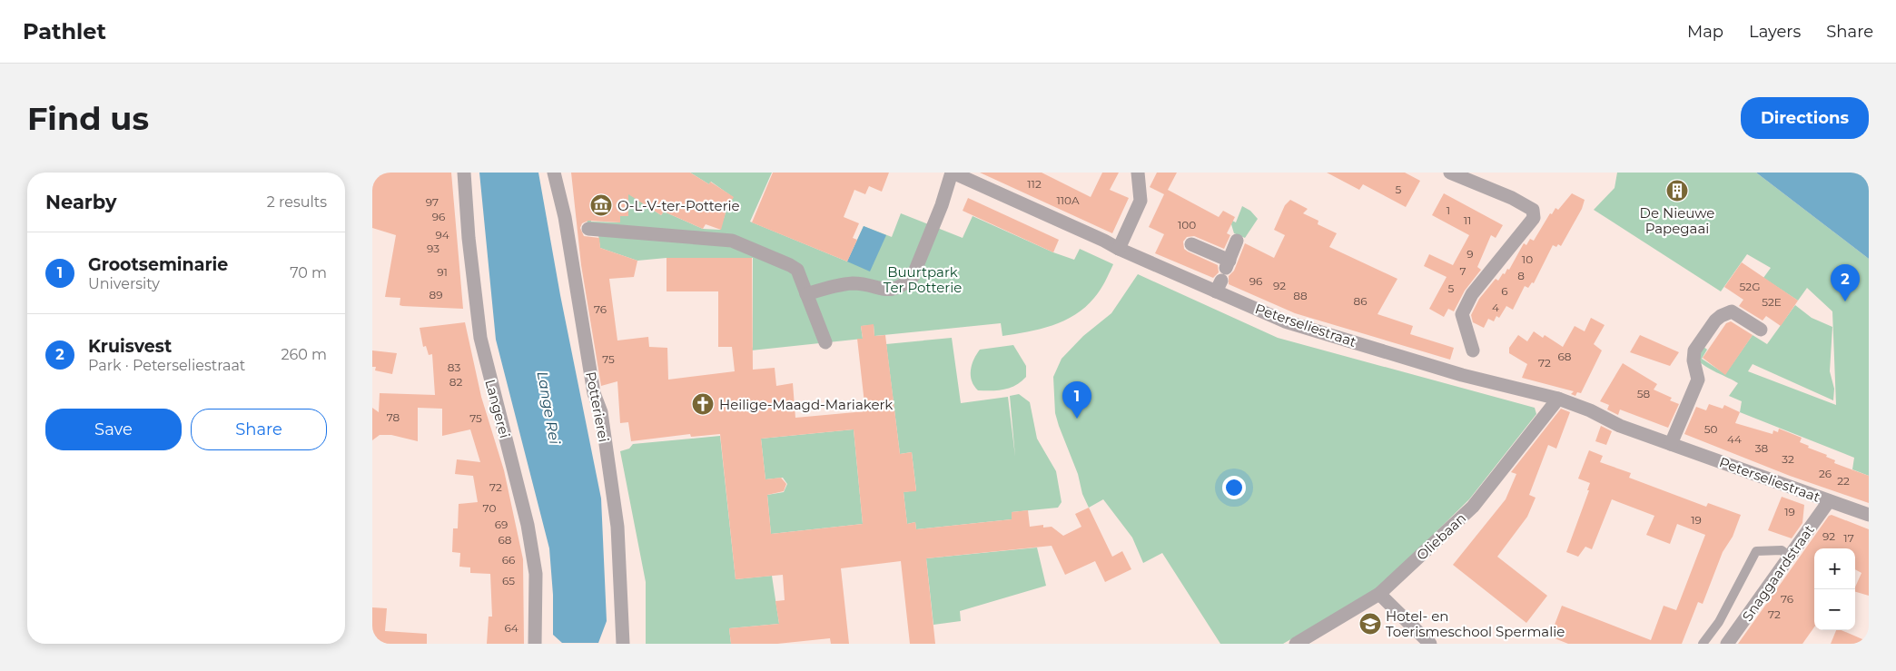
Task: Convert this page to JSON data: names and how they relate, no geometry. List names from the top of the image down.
{
  "streets": {
    "street": [
      "Peterseliestraat",
      "Potterierei",
      "Langerei",
      "Oliebaan",
      "Snaggaardstraat"
    ]
  },
  "crossings": [
    ["Peterseliestraat", "Oliebaan"],
    ["Peterseliestraat", "Snaggaardstraat"]
  ],
  "water": ["Lange Rei"],
  "parks": ["Buurtpark Ter Potterie"],
  "places": {
    "building": ["De Nieuwe Papegaai"],
    "museum": ["O-L-V-ter-Potterie"],
    "church": ["Heilige-Maagd-Mariakerk"],
    "school or university": ["Hotel- en Toerismeschool Spermalie"]
  },
  "house_numbers": [
    "112",
    "5",
    "110A",
    "97",
    "1",
    "96",
    "11",
    "100",
    "94",
    "93",
    "9",
    "10",
    "7",
    "91",
    "8",
    "96",
    "92",
    "52G",
    "5",
    "6",
    "89",
    "88",
    "86",
    "52E",
    "4",
    "76",
    "68",
    "75",
    "72",
    "83",
    "82",
    "58",
    "78",
    "75",
    "50",
    "44",
    "38",
    "32",
    "26",
    "22",
    "72",
    "70",
    "19",
    "19",
    "69",
    "92",
    "17",
    "68",
    "66",
    "65",
    "76",
    "72",
    "64"
  ],
  "page": {
    "header": "Pathlet",
    "nav": ["Map", "Layers", "Share"],
    "buttons": [
      "Directions",
      ["Save", "Share"]
    ],
    "title": "Find us",
    "heading": ["Nearby", "2 results"],
    "list": [
      {
        "mark": "1",
        "name": "Grootseminarie",
        "note": "University",
        "value": "70 m"
      },
      {
        "mark": "2",
        "name": "Kruisvest",
        "note": "Park · Peterseliestraat",
        "value": "260 m"
      }
    ],
    "pins": ["2", "1"],
    "map_buttons": ["+", "−"]
  }
}
